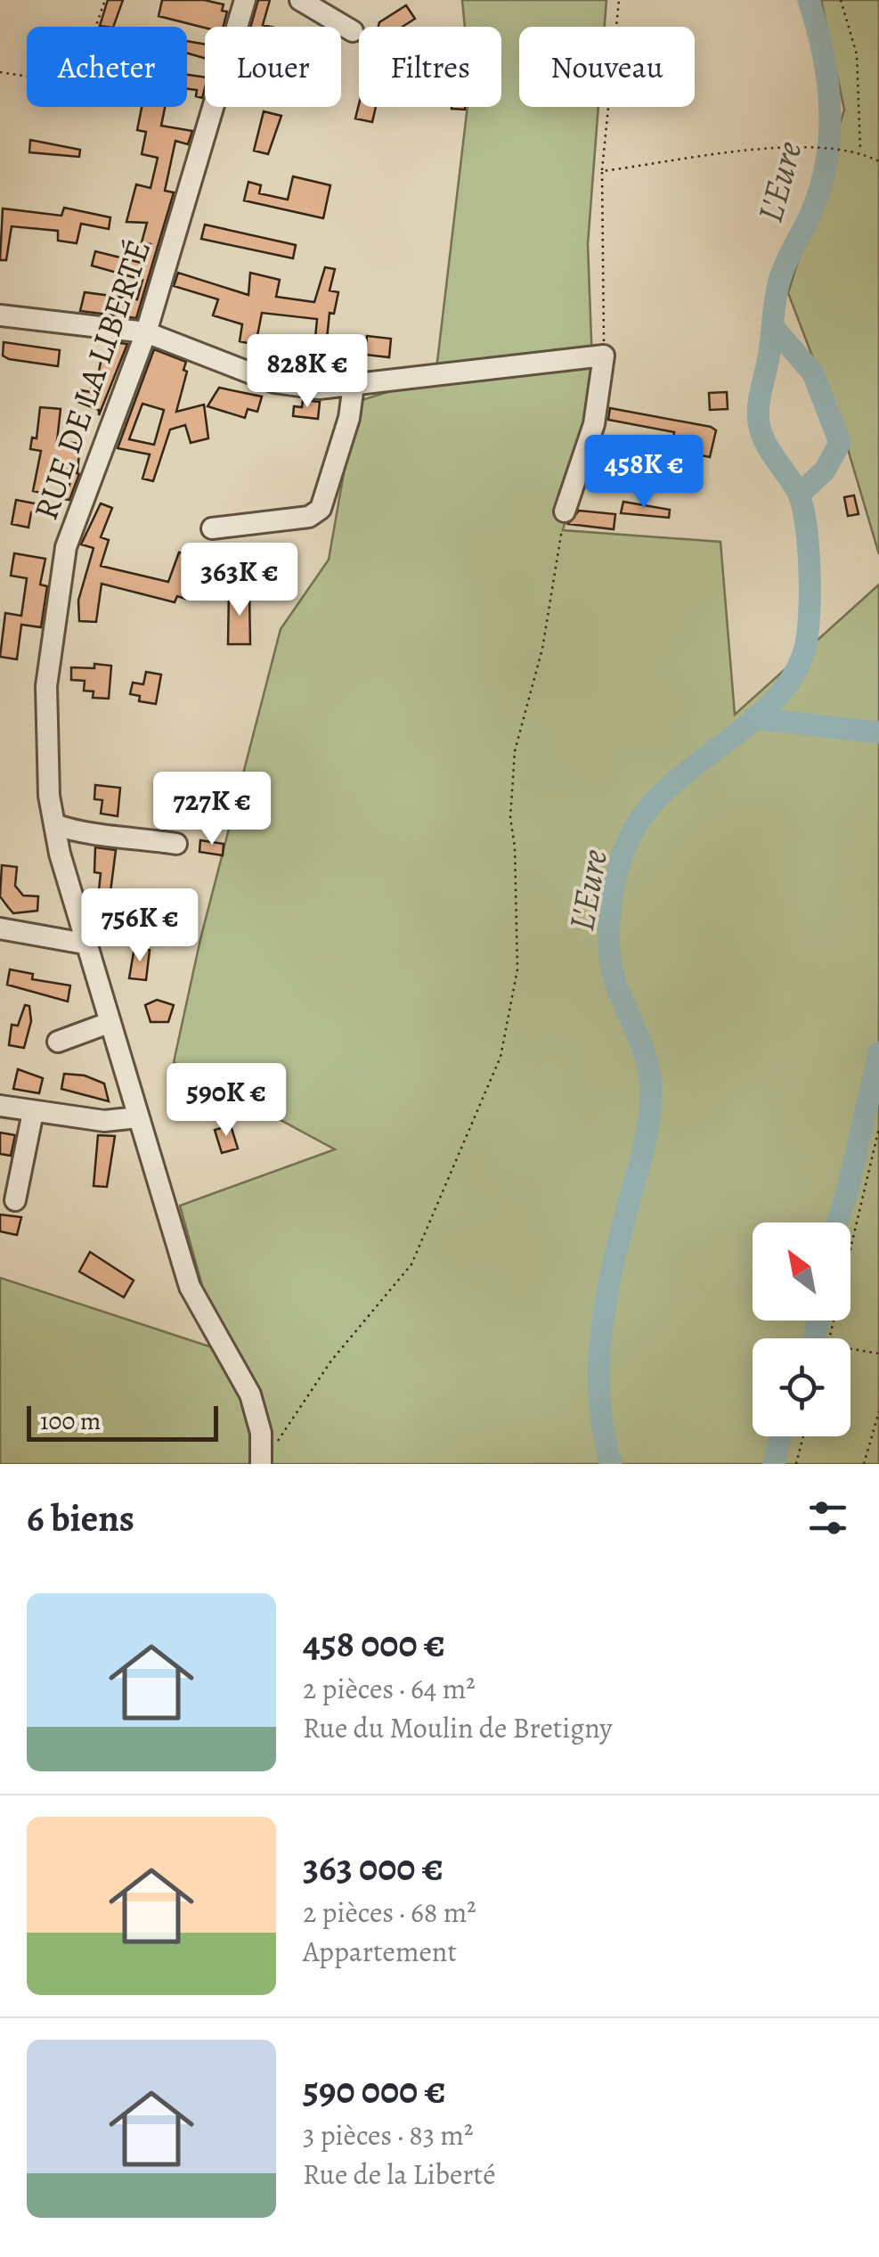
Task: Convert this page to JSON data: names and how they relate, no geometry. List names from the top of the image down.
{
  "streets": {
    "street": ["RUE DE LA LIBERTÉ"]
  },
  "water": ["L'Eure"],
  "scale_bar": "100 m",
  "north": "top left",
  "page": {
    "chip": [
      "Acheter",
      "Louer",
      "Filtres",
      "Nouveau"
    ],
    "price": [
      "828K €",
      "458K €",
      "363K €",
      "727K €",
      "756K €",
      "590K €"
    ],
    "scale": "100 m",
    "heading": "6 biens",
    "list": [
      {
        "name": "458 000 €",
        "note": "2 pièces · 64 m² · Rue du Moulin de Bretigny"
      },
      {
        "name": "363 000 €",
        "note": "2 pièces · 68 m² · Appartement"
      },
      {
        "name": "590 000 €",
        "note": "3 pièces · 83 m² · Rue de la Liberté"
      }
    ]
  }
}
